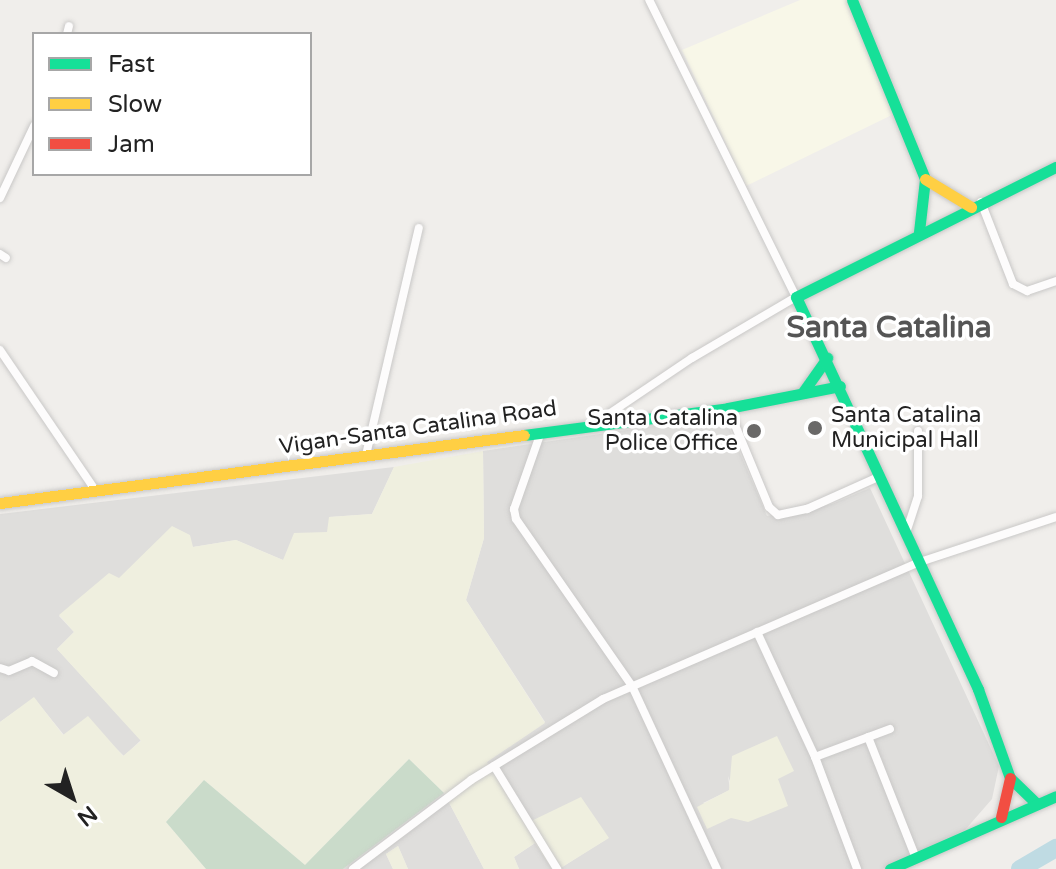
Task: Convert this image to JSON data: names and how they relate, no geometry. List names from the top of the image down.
{
  "streets": {
    "main road": ["Vigan-Santa Catalina Road"]
  },
  "districts": ["Santa Catalina"],
  "places": ["Santa Catalina Municipal Hall", "Santa Catalina Police Office"],
  "legend": ["Fast", "Slow", "Jam"],
  "north": "bottom right"
}
